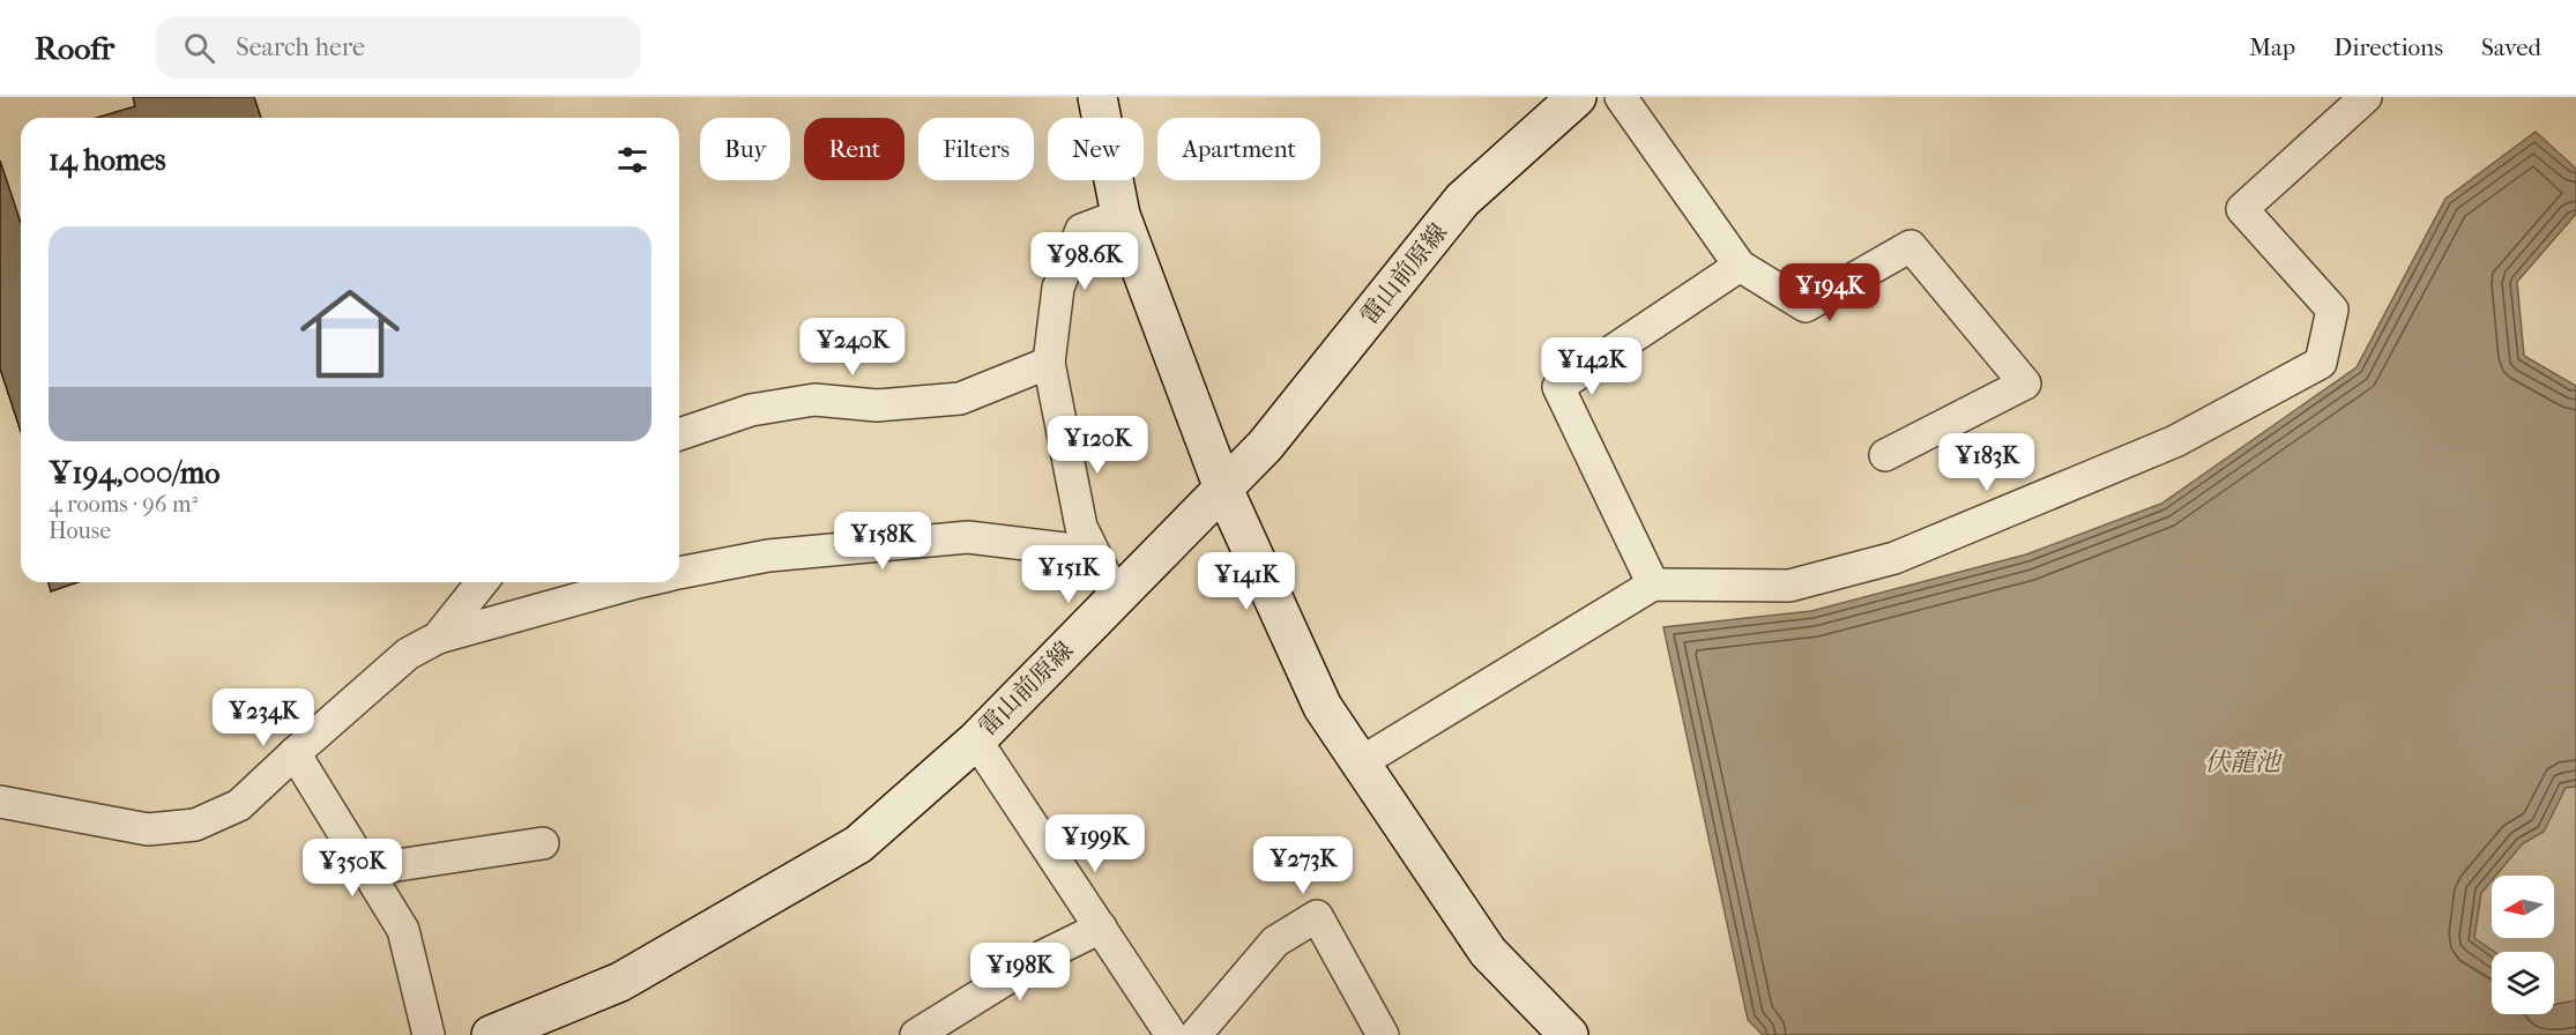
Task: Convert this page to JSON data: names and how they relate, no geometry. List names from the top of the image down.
{
  "streets": {
    "main road": ["雷山前原線"]
  },
  "water": ["伏龍池"],
  "north": "left",
  "page": {
    "header": "Roofr",
    "search": "Search here",
    "nav": ["Map", "Directions", "Saved"],
    "chip": [
      "Buy",
      "Rent",
      "Filters",
      "New",
      "Apartment"
    ],
    "heading": "14 homes",
    "list": [
      {
        "name": "¥194,000/mo",
        "note": "4 rooms · 96 m² · House"
      }
    ],
    "price": [
      "¥98.6K",
      "¥194K",
      "¥240K",
      "¥142K",
      "¥120K",
      "¥183K",
      "¥158K",
      "¥151K",
      "¥141K",
      "¥234K",
      "¥199K",
      "¥273K",
      "¥350K",
      "¥198K"
    ]
  }
}
